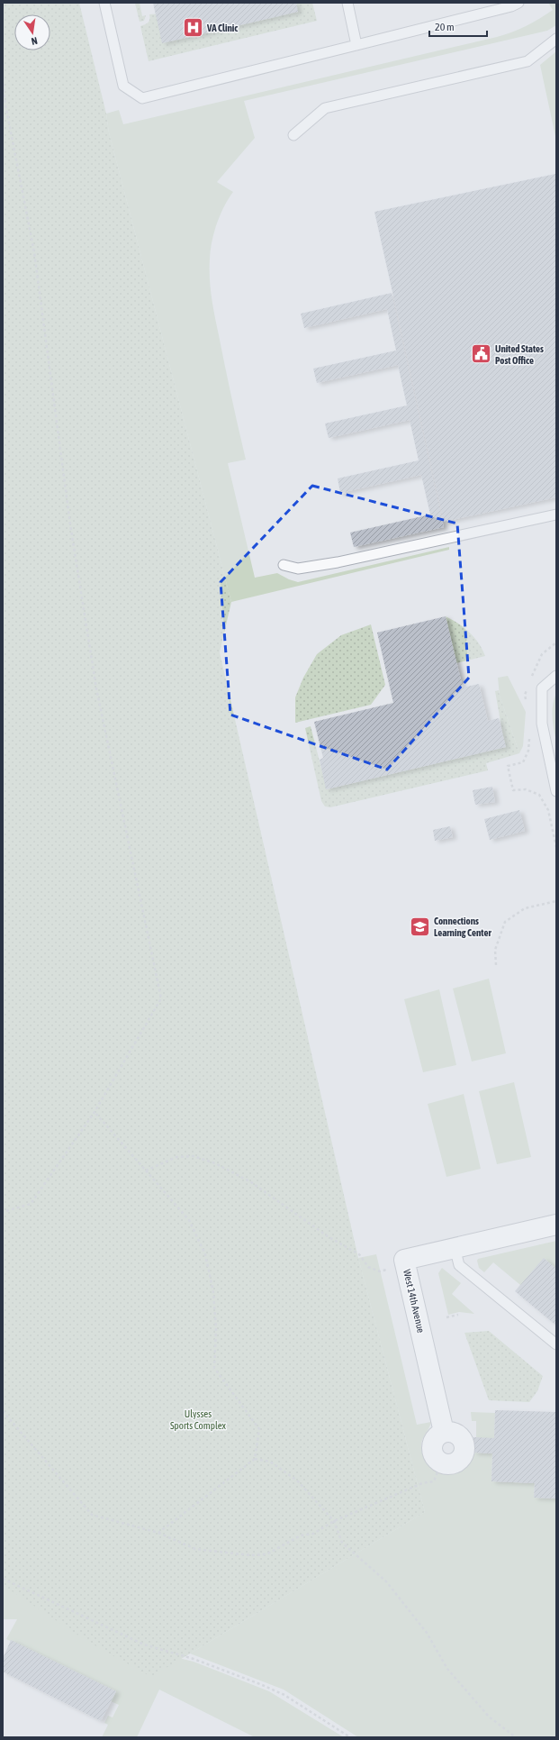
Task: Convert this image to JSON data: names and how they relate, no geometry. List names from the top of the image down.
{
  "streets": {
    "street": ["West 14th Avenue"]
  },
  "parks": ["Ulysses Sports Complex"],
  "places": {
    "hospital": ["VA Clinic"],
    "public building": ["United States Post Office"],
    "school or university": ["Connections Learning Center"]
  },
  "scale_bar": "20 m",
  "north": "bottom"
}
